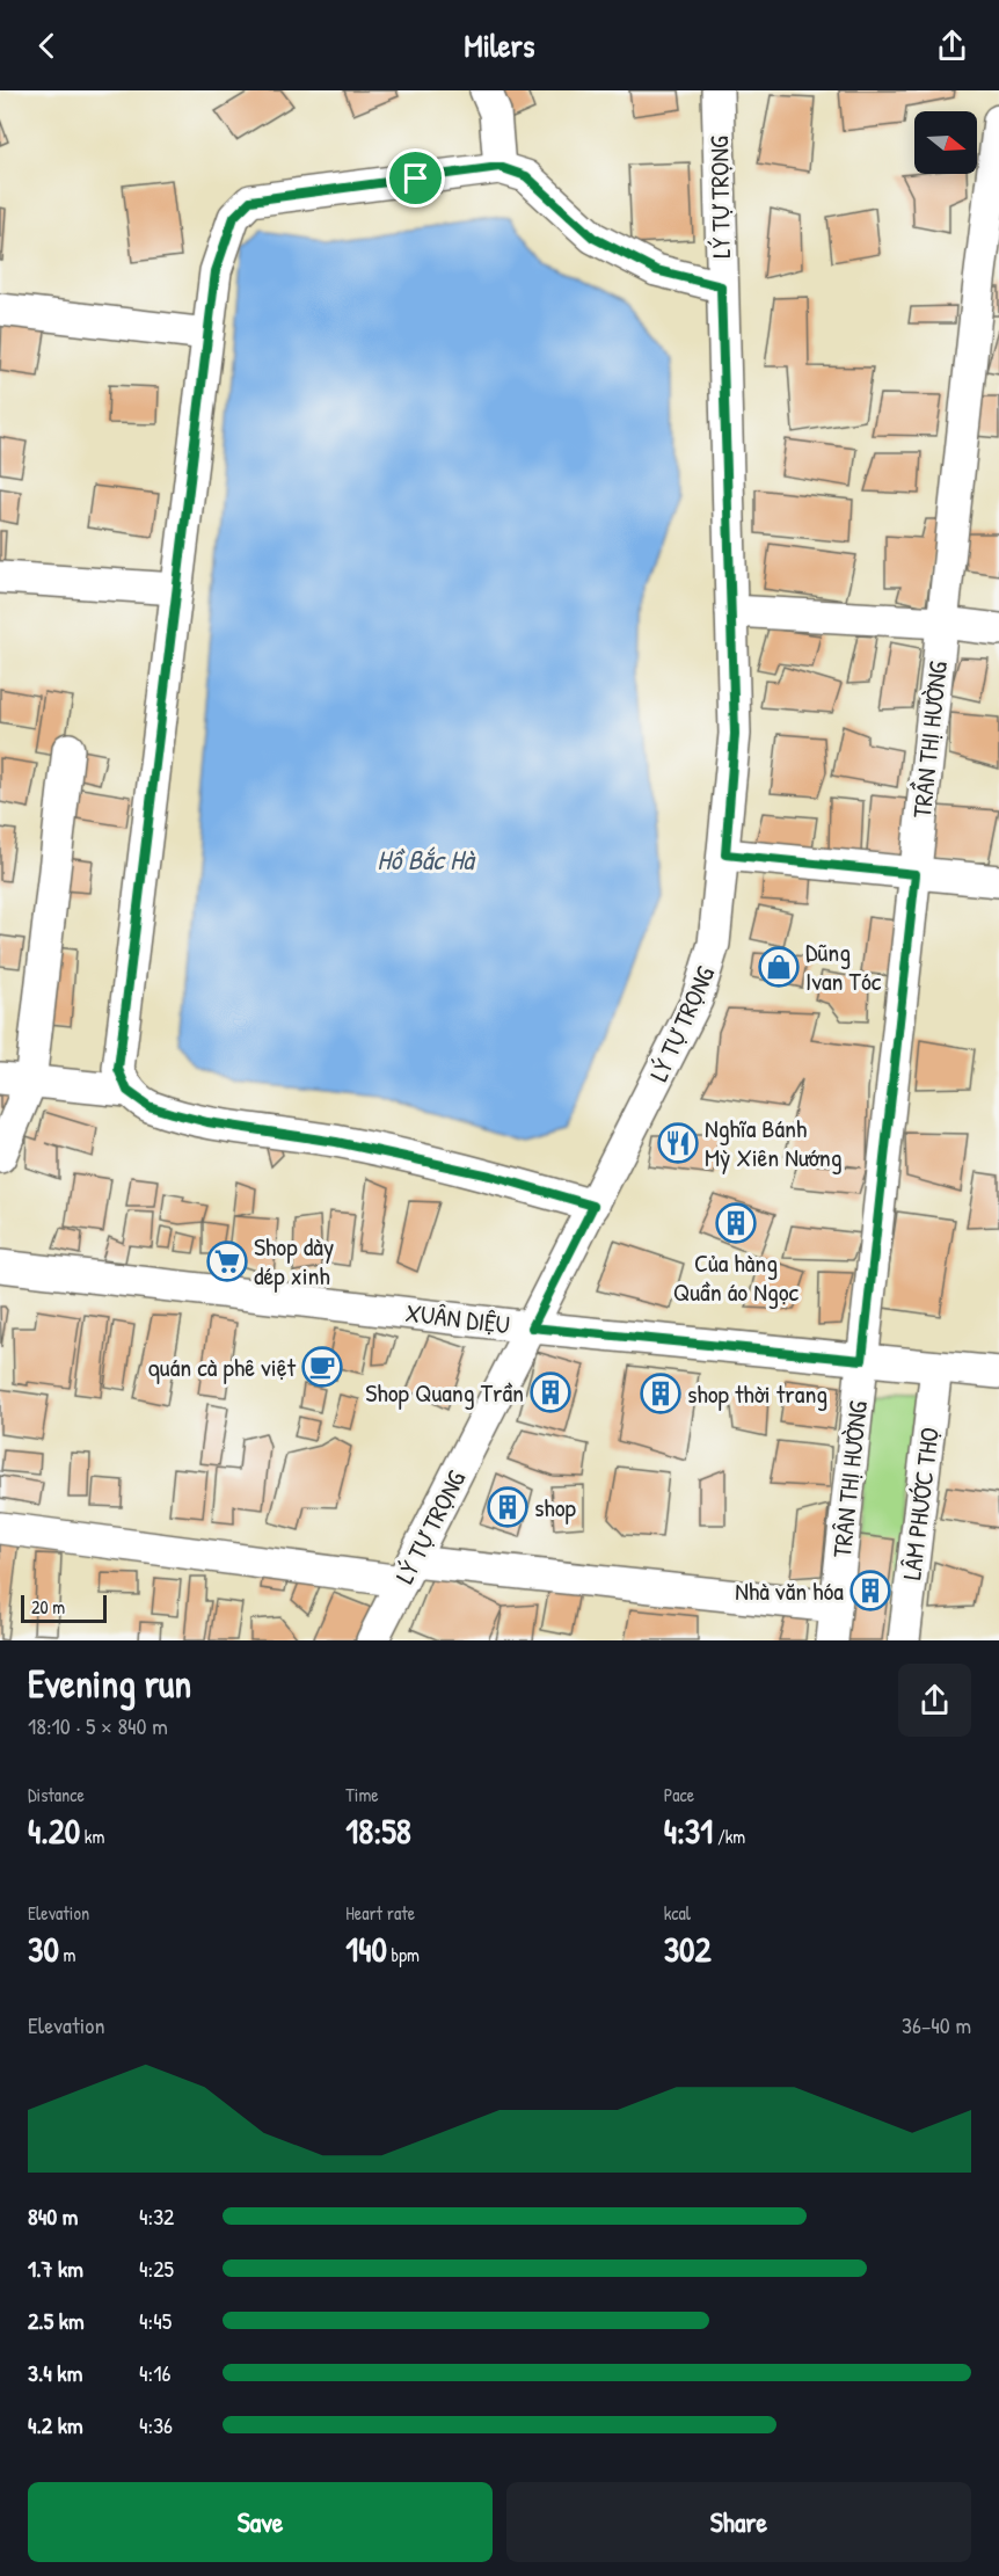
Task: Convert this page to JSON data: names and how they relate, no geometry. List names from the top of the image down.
{
  "streets": {
    "street": [
      "LÝ TỰ TRỌNG",
      "TRẦN THỊ HƯỜNG",
      "XUÂN DIỆU",
      "TRÂN THỊ HƯỜNG",
      "LÂM PHƯỚC THỌ"
    ]
  },
  "crossings": [
    ["LÝ TỰ TRỌNG", "XUÂN DIỆU"],
    ["TRẦN THỊ HƯỜNG", "XUÂN DIỆU"],
    ["TRẦN THỊ HƯỜNG", "TRÂN THỊ HƯỜNG"],
    ["XUÂN DIỆU", "TRÂN THỊ HƯỜNG"],
    ["XUÂN DIỆU", "LÂM PHƯỚC THỌ"]
  ],
  "water": ["Hồ Bắc Hà"],
  "places": {
    "shop": ["Dũng Ivan Tóc"],
    "restaurant": ["Nghĩa Bánh Mỳ Xiên Nướng"],
    "building": [
      "Của hàng Quần áo Ngọc",
      "Shop Quang Trần",
      "shop thời trang",
      "shop",
      "Nhà văn hóa"
    ],
    "supermarket": ["Shop dày dép xinh"],
    "cafe": ["quán cà phê việt"]
  },
  "scale_bar": "20 m",
  "north": "right",
  "page": {
    "header": "Milers",
    "scale": "20 m",
    "heading": ["Evening run", "18:10 · 5 × 840 m"],
    "stats": [
      ["Distance", "4.20 km"],
      ["Time", "18:58"],
      ["Pace", "4:31 /km"],
      ["Elevation", "30 m"],
      ["Heart rate", "140 bpm"],
      ["kcal", "302"]
    ],
    "chart": ["Elevation", "36–40 m"],
    "list": [
      {
        "name": "840 m",
        "note": "4:32"
      },
      {
        "name": "1.7 km",
        "note": "4:25"
      },
      {
        "name": "2.5 km",
        "note": "4:45"
      },
      {
        "name": "3.4 km",
        "note": "4:16"
      },
      {
        "name": "4.2 km",
        "note": "4:36"
      }
    ],
    "buttons": ["Save", "Share"]
  }
}
